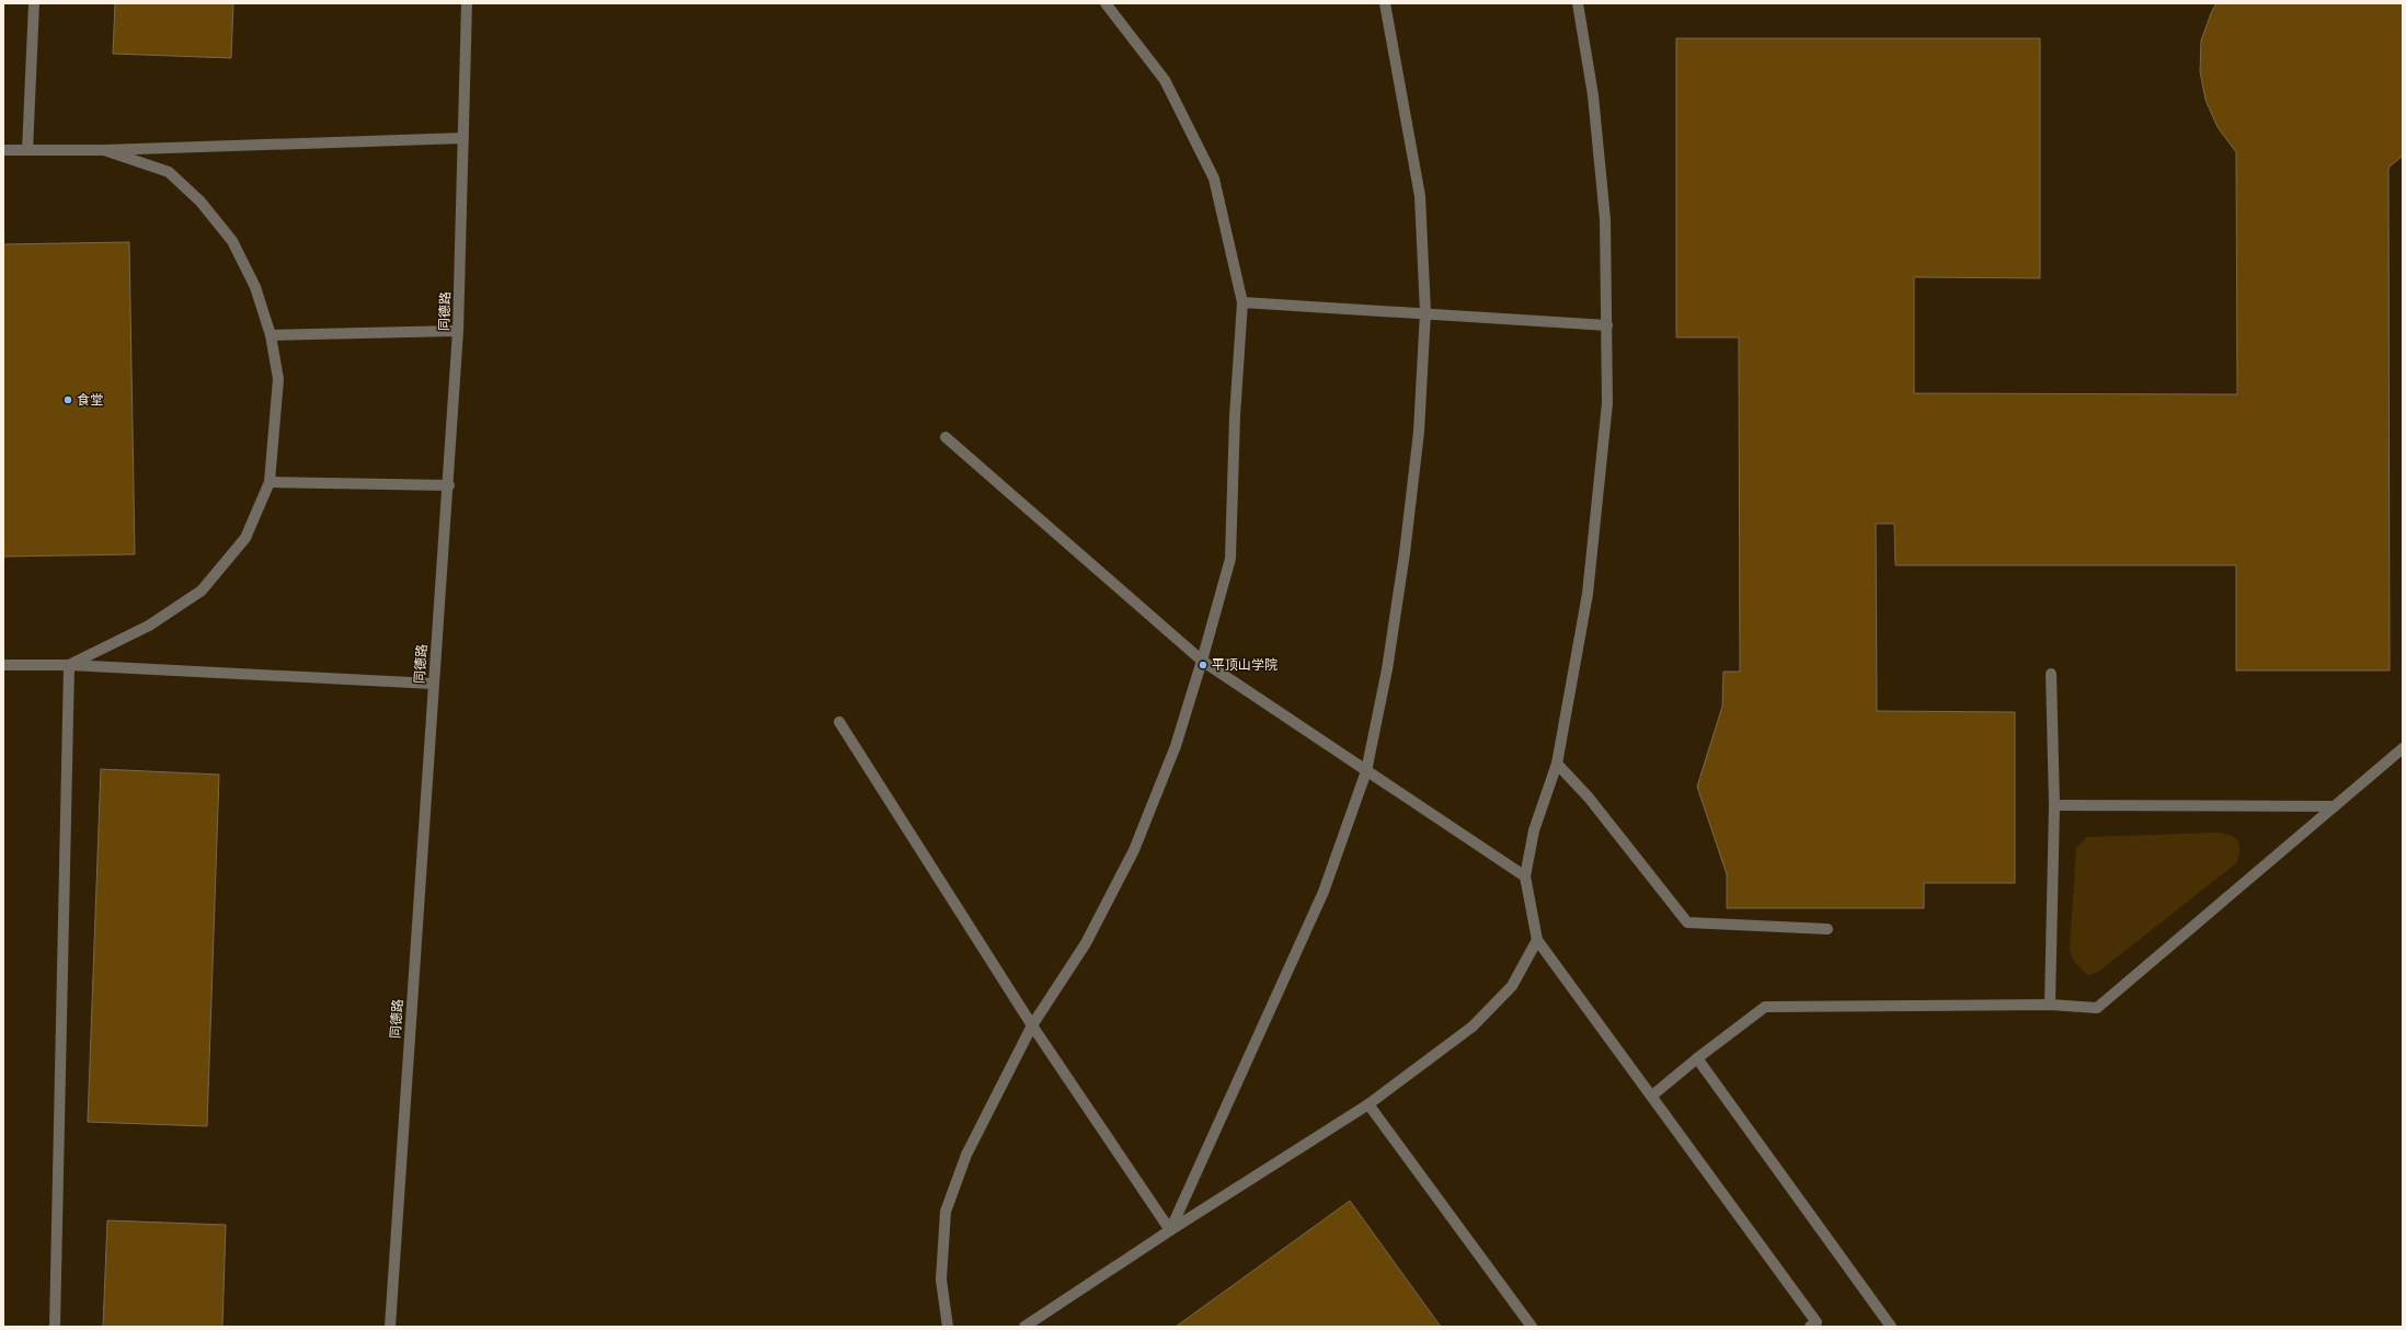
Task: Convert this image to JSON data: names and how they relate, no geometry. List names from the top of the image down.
{
  "streets": {
    "street": ["同德路"]
  },
  "places": ["食堂", "平顶山学院"]
}
